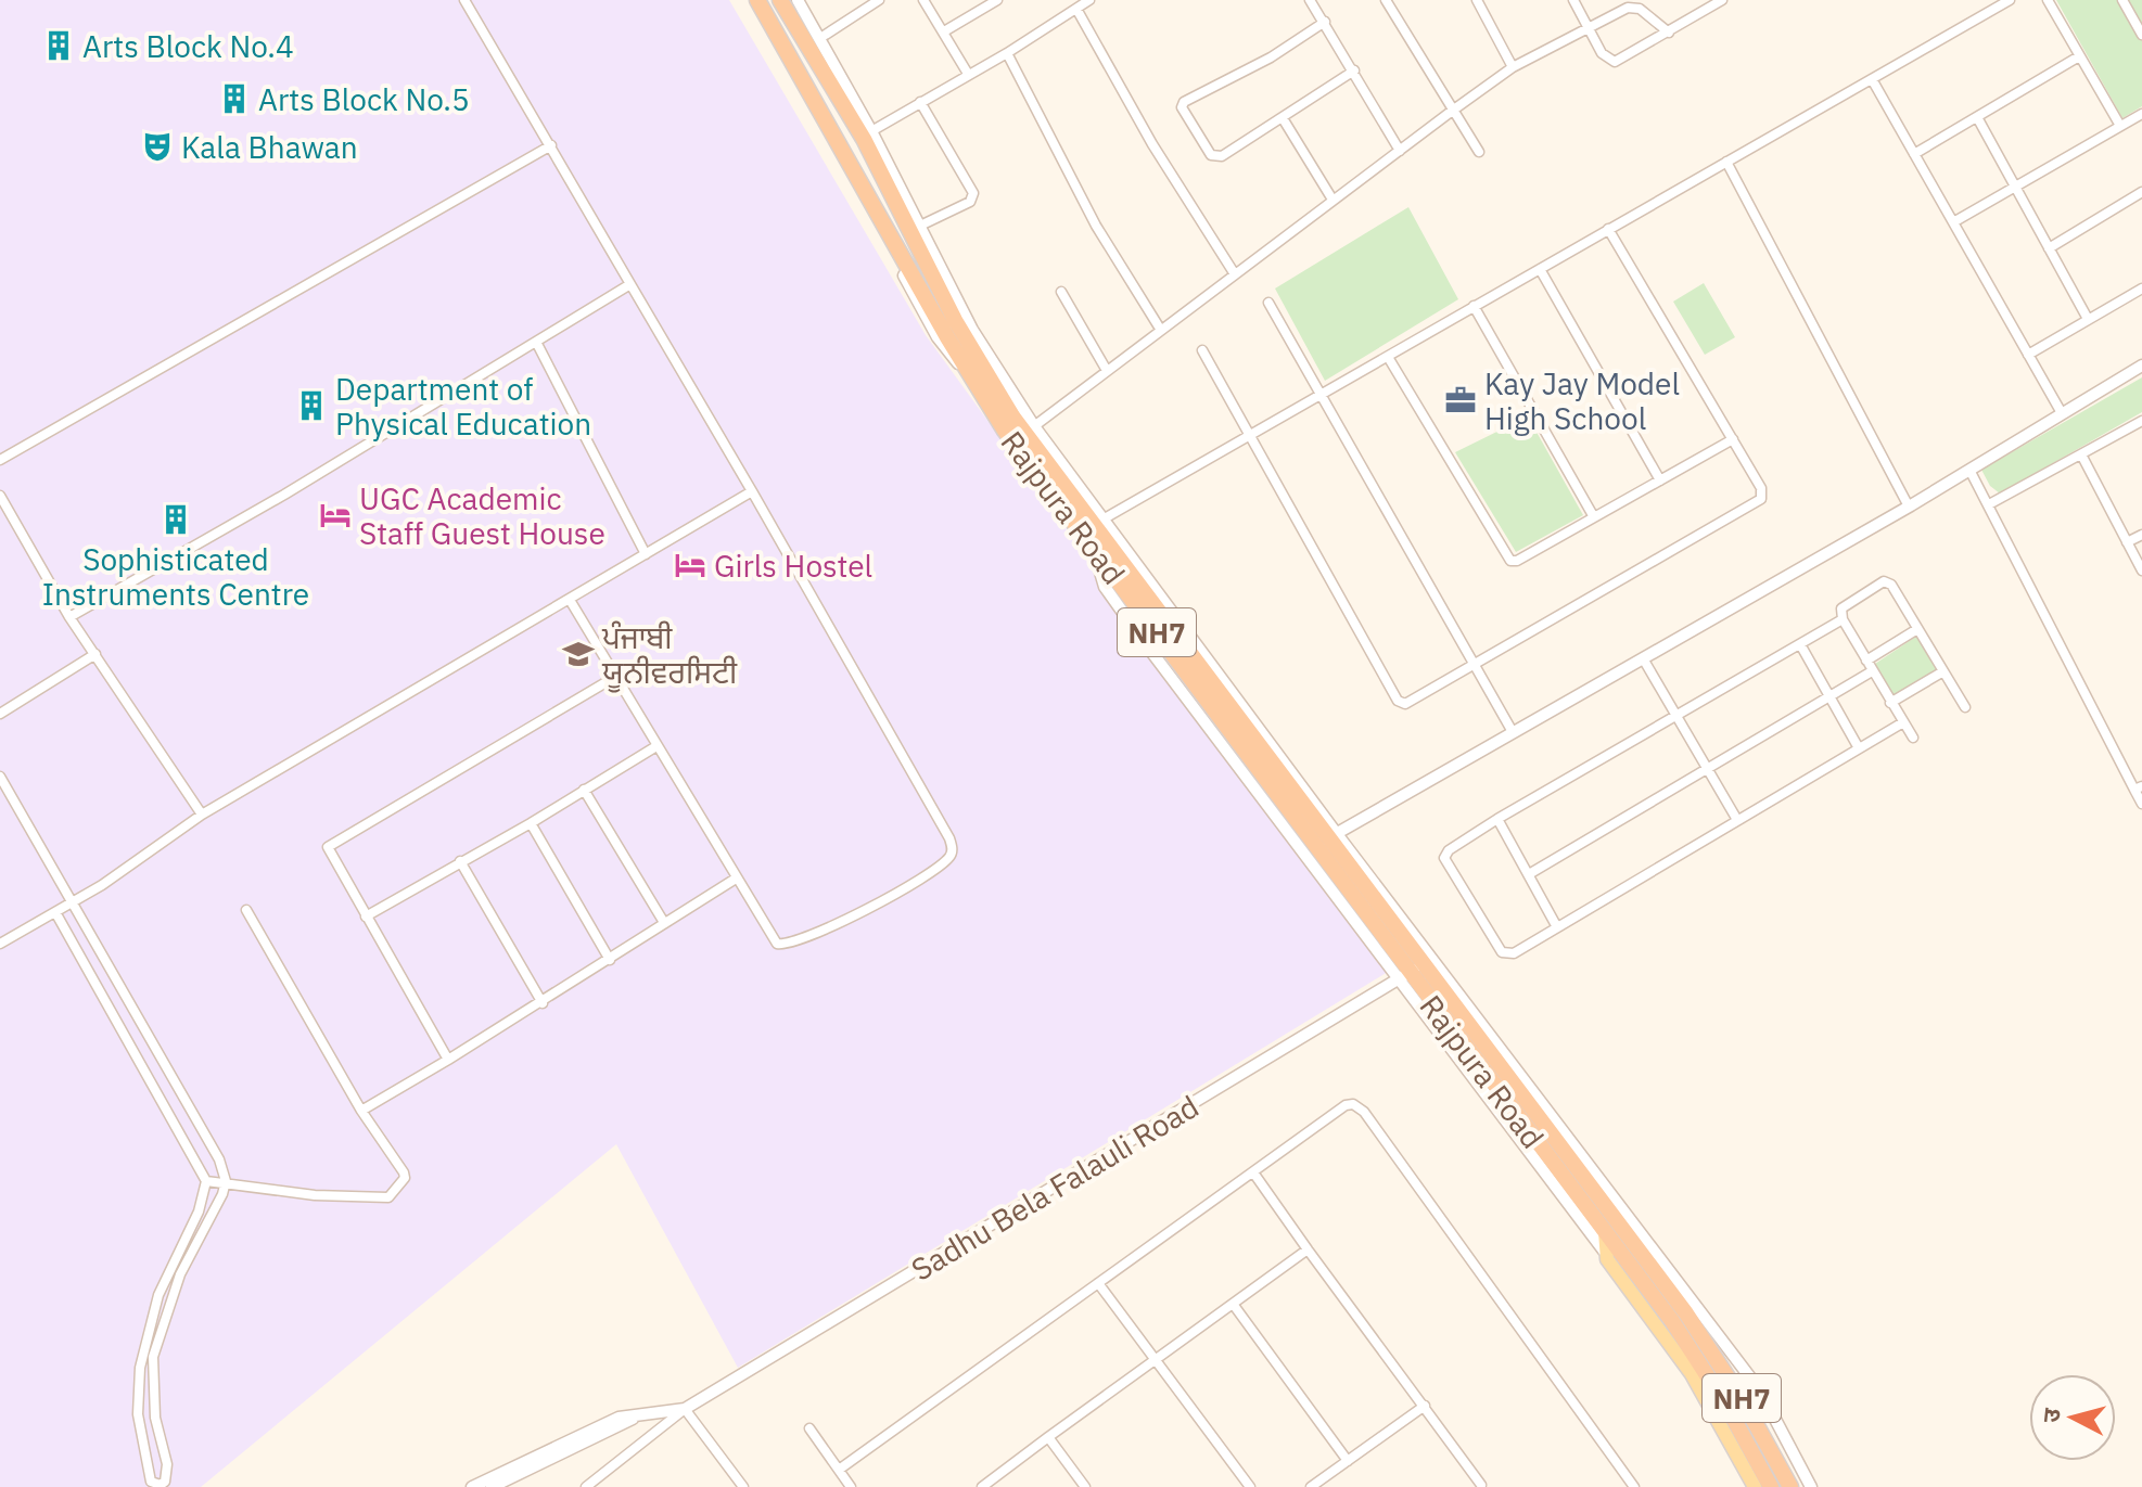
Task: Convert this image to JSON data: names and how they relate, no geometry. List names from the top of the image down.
{
  "streets": {
    "highway": ["Rajpura Road", "NH7"],
    "street": ["Sadhu Bela Falauli Road"]
  },
  "crossings": [
    ["Rajpura Road", "NH7"],
    ["Rajpura Road", "Sadhu Bela Falauli Road"],
    ["NH7", "Sadhu Bela Falauli Road"]
  ],
  "places": {
    "building": [
      "Arts Block No.4",
      "Arts Block No.5",
      "Department of Physical Education",
      "Sophisticated Instruments Centre"
    ],
    "theatre": ["Kala Bhawan"],
    "office": ["Kay Jay Model High School"],
    "hotel": ["UGC Academic Staff Guest House", "Girls Hostel"],
    "school or university": ["ਪੰਜਾਬੀ ਯੂਨੀਵਰਸਿਟੀ"]
  },
  "north": "left"
}
